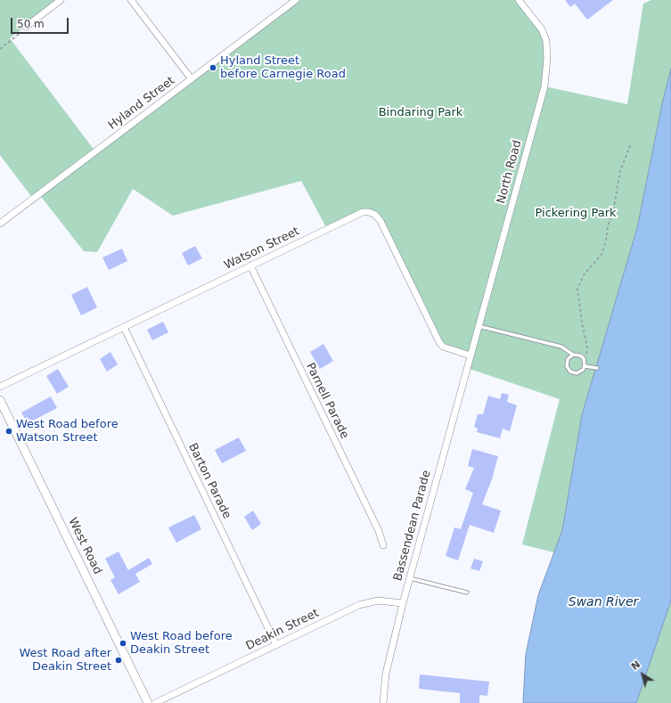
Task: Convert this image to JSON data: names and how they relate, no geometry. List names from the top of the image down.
{
  "streets": {
    "street": [
      "Hyland Street",
      "North Road",
      "Watson Street",
      "Parnell Parade",
      "Barton Parade",
      "Bassendean Parade",
      "West Road",
      "Deakin Street"
    ]
  },
  "crossings": [
    ["North Road", "Watson Street"],
    ["North Road", "Bassendean Parade"],
    ["Watson Street", "Parnell Parade"],
    ["Watson Street", "Barton Parade"],
    ["Watson Street", "Bassendean Parade"],
    ["Barton Parade", "Deakin Street"],
    ["Bassendean Parade", "Deakin Street"]
  ],
  "water": ["Swan River"],
  "parks": ["Bindaring Park", "Pickering Park"],
  "places": [
    "Hyland Street before Carnegie Road",
    "West Road before Watson Street",
    "West Road before Deakin Street",
    "West Road after Deakin Street"
  ],
  "scale_bar": "50 m",
  "north": "top left"
}
